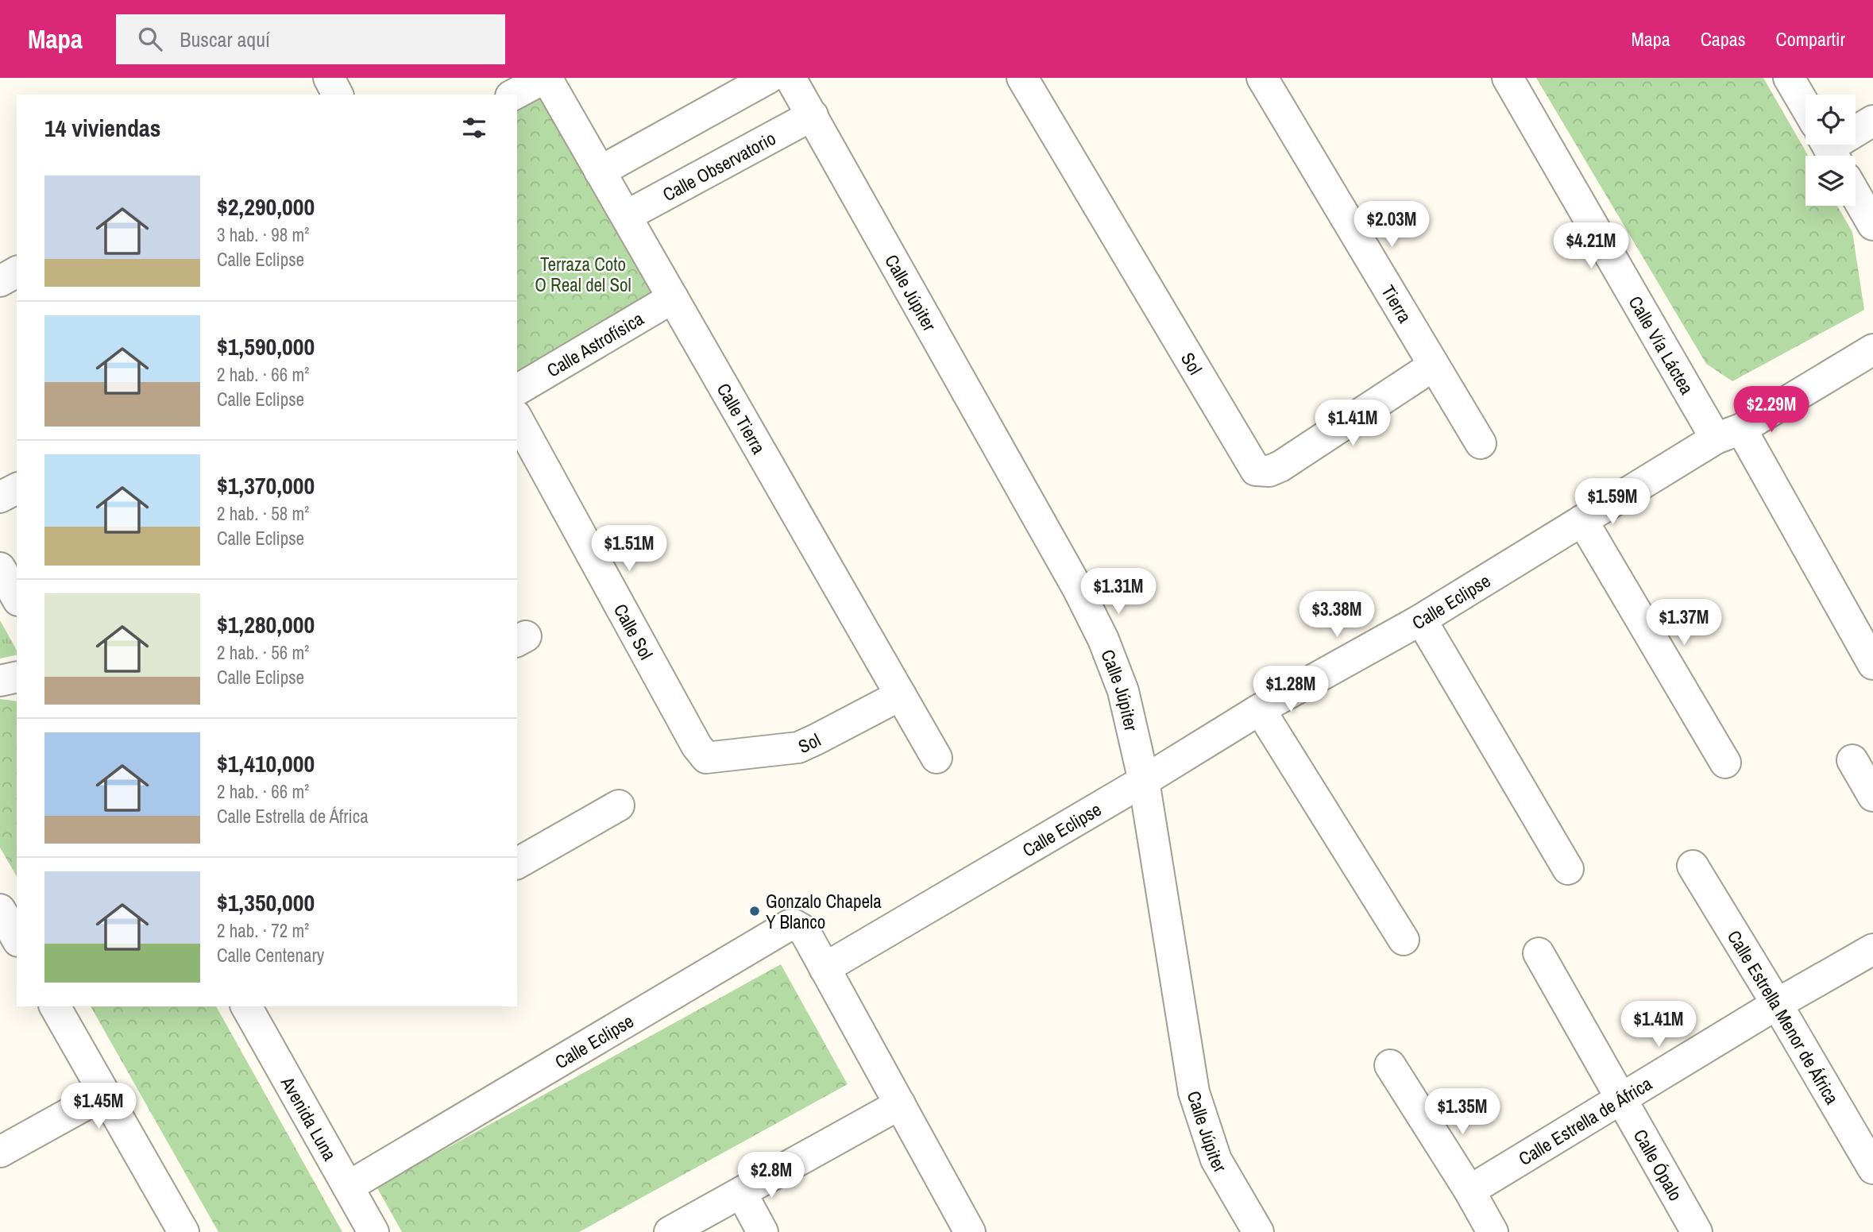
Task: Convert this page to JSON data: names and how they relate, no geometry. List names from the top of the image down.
{
  "streets": {
    "street": [
      "Calle Observatorio",
      "Calle Júpiter",
      "Tierra",
      "Calle Astrofísica",
      "Calle Vía Láctea",
      "Sol",
      "Calle Tierra",
      "Calle Eclipse",
      "Calle Sol",
      "Calle Estrella Menor de África",
      "Avenida Luna",
      "Calle Estrella de África",
      "Calle Ópalo"
    ]
  },
  "crossings": [
    ["Calle Observatorio", "Calle Júpiter"],
    ["Calle Observatorio", "Calle Tierra"],
    ["Calle Júpiter", "Calle Eclipse"],
    ["Tierra", "Sol"],
    ["Calle Astrofísica", "Calle Tierra"],
    ["Calle Vía Láctea", "Calle Eclipse"],
    ["Sol", "Calle Tierra"],
    ["Sol", "Calle Sol"],
    ["Calle Eclipse", "Avenida Luna"],
    ["Calle Estrella Menor de África", "Calle Estrella de África"],
    ["Calle Estrella de África", "Calle Ópalo"]
  ],
  "parks": ["Terraza Coto O Real del Sol"],
  "places": ["Gonzalo Chapela Y Blanco"],
  "page": {
    "header": "Mapa",
    "search": "Buscar aquí",
    "nav": ["Mapa", "Capas", "Compartir"],
    "heading": "14 viviendas",
    "list": [
      {
        "name": "$2,290,000",
        "note": "3 hab. · 98 m² · Calle Eclipse"
      },
      {
        "name": "$1,590,000",
        "note": "2 hab. · 66 m² · Calle Eclipse"
      },
      {
        "name": "$1,370,000",
        "note": "2 hab. · 58 m² · Calle Eclipse"
      },
      {
        "name": "$1,280,000",
        "note": "2 hab. · 56 m² · Calle Eclipse"
      },
      {
        "name": "$1,410,000",
        "note": "2 hab. · 66 m² · Calle Estrella de África"
      },
      {
        "name": "$1,350,000",
        "note": "2 hab. · 72 m² · Calle Centenary"
      }
    ],
    "price": [
      "$2.03M",
      "$4.21M",
      "$2.29M",
      "$1.41M",
      "$1.59M",
      "$1.51M",
      "$1.31M",
      "$3.38M",
      "$1.37M",
      "$1.28M",
      "$1.41M",
      "$1.45M",
      "$1.35M",
      "$2.8M"
    ]
  }
}
